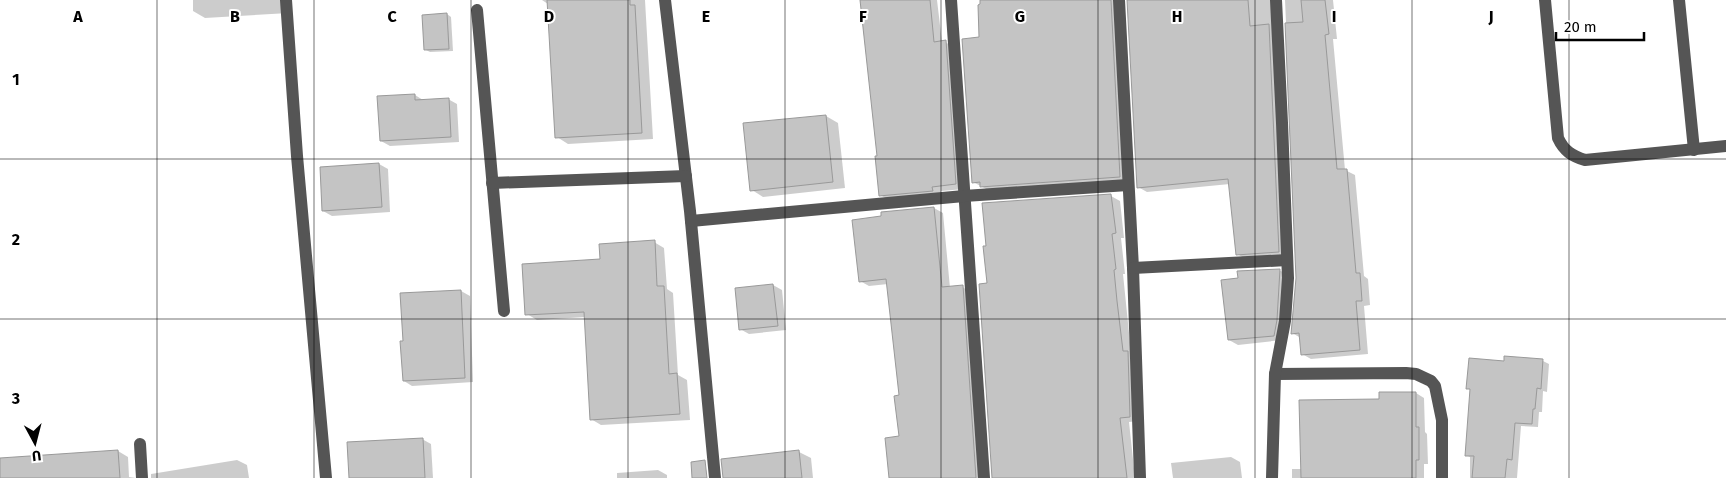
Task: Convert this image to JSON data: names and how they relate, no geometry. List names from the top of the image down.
{
  "scale_bar": "20 m",
  "north": "bottom",
  "grid": {
    "columns": [
      "A",
      "B",
      "C",
      "D",
      "E",
      "F",
      "G",
      "H",
      "I",
      "J"
    ],
    "rows": ["1", "2", "3"]
  }
}
